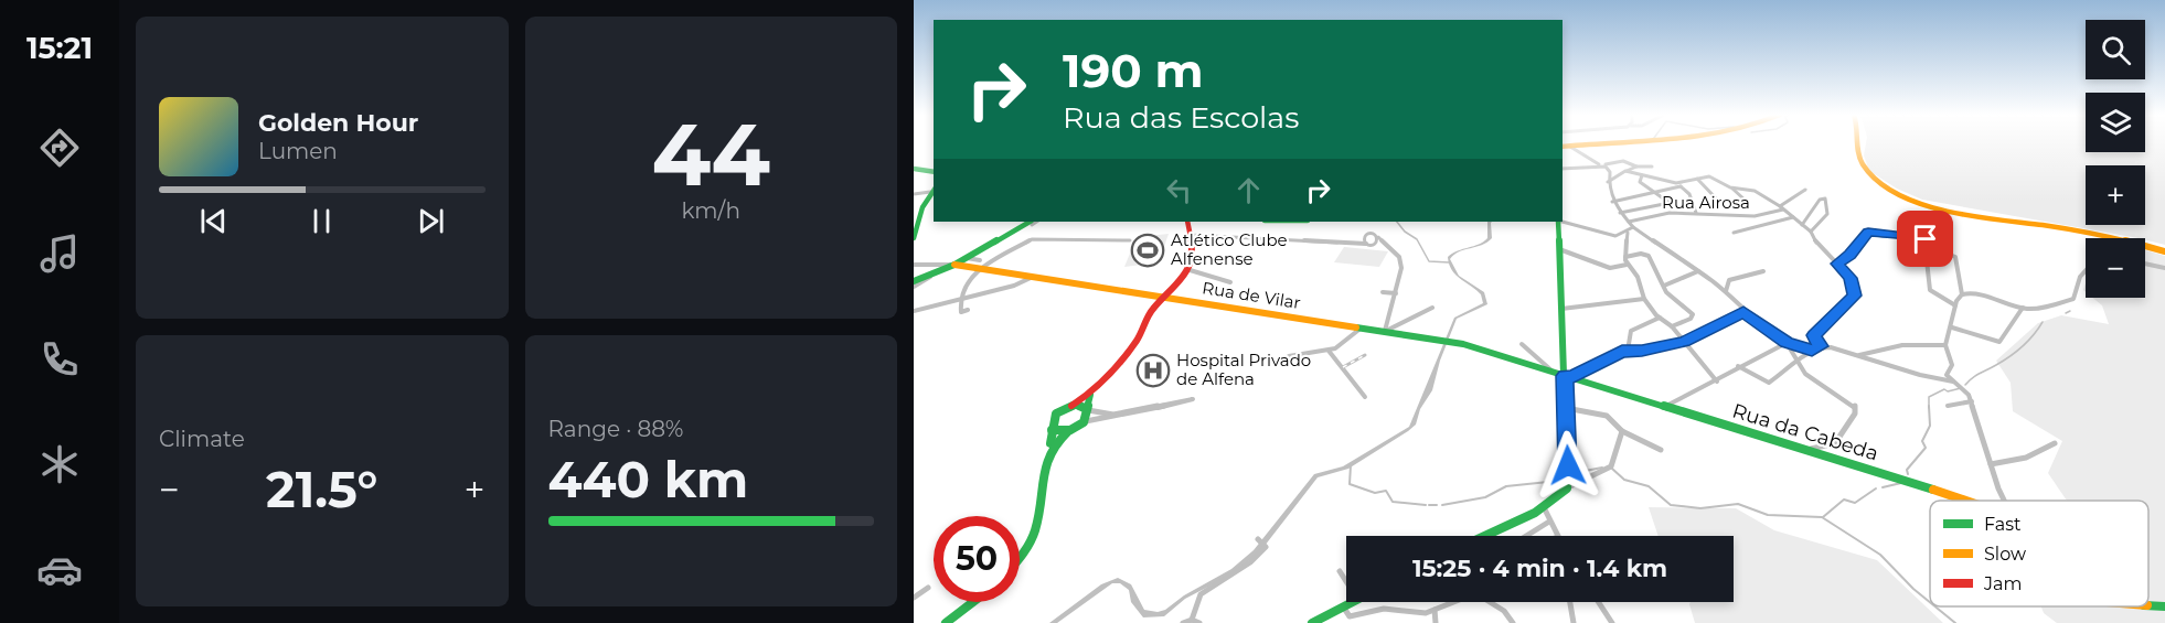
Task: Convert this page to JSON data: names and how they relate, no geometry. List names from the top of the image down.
{
  "streets": {
    "main road": ["Rua de Vilar", "Rua da Cabeda"],
    "street": ["Rua Airosa"]
  },
  "crossings": [
    ["Rua de Vilar", "Rua da Cabeda"]
  ],
  "places": {
    "sports": ["Atlético Clube Alfenense"],
    "hospital": ["Hospital Privado de Alfena"]
  },
  "legend": ["Fast", "Slow", "Jam"],
  "page": {
    "tabs": "15:21",
    "tile": [
      ["44", "km/h"],
      "Climate",
      ["Range · 88%", "440 km"]
    ],
    "map_buttons": ["+", "−"],
    "turn": ["190 m", "Rua das Escolas"],
    "song": ["Golden Hour", "Lumen"],
    "heat": ["−", "21.5°", "+"],
    "limit": "50",
    "trip": "15:25 · 4 min · 1.4 km"
  }
}
